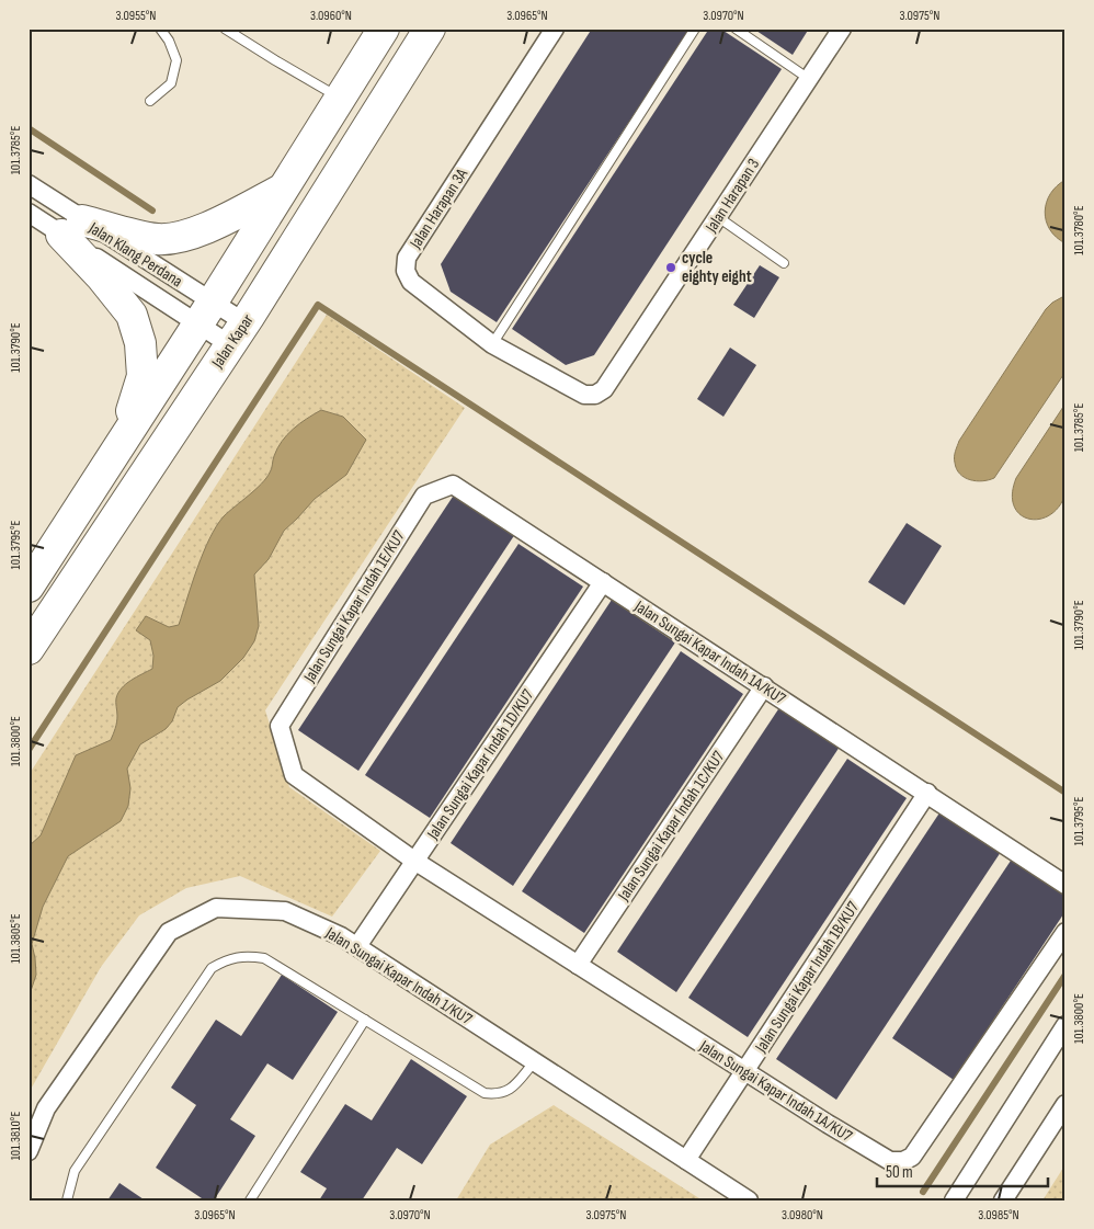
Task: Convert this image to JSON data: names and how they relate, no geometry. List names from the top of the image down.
{
  "streets": {
    "highway": ["Jalan Kapar"],
    "street": [
      "Jalan Harapan 3",
      "Jalan Harapan 3A",
      "Jalan Klang Perdana",
      "Jalan Sungai Kapar Indah 1E/KU7",
      "Jalan Sungai Kapar Indah 1A/KU7",
      "Jalan Sungai Kapar Indah 1D/KU7",
      "Jalan Sungai Kapar Indah 1C/KU7",
      "Jalan Sungai Kapar Indah 1/KU7",
      "Jalan Sungai Kapar Indah 1B/KU7"
    ]
  },
  "crossings": [
    ["Jalan Harapan 3", "Jalan Harapan 3A"],
    ["Jalan Klang Perdana", "Jalan Kapar"],
    ["Jalan Sungai Kapar Indah 1E/KU7", "Jalan Sungai Kapar Indah 1A/KU7"],
    ["Jalan Sungai Kapar Indah 1E/KU7", "Jalan Sungai Kapar Indah 1D/KU7"],
    ["Jalan Sungai Kapar Indah 1A/KU7", "Jalan Sungai Kapar Indah 1D/KU7"],
    ["Jalan Sungai Kapar Indah 1A/KU7", "Jalan Sungai Kapar Indah 1C/KU7"],
    ["Jalan Sungai Kapar Indah 1A/KU7", "Jalan Sungai Kapar Indah 1B/KU7"],
    ["Jalan Sungai Kapar Indah 1D/KU7", "Jalan Sungai Kapar Indah 1/KU7"],
    ["Jalan Sungai Kapar Indah 1/KU7", "Jalan Sungai Kapar Indah 1B/KU7"]
  ],
  "places": ["cycle eighty eight"],
  "scale_bar": "50 m",
  "coordinates": [
    "3.0955°N",
    "3.0960°N",
    "3.0965°N",
    "3.0970°N",
    "3.0975°N",
    "101.3785°E",
    "101.3780°E",
    "101.3790°E",
    "101.3795°E",
    "101.3800°E",
    "101.3805°E",
    "101.3810°E",
    "3.0980°N",
    "3.0985°N"
  ]
}
